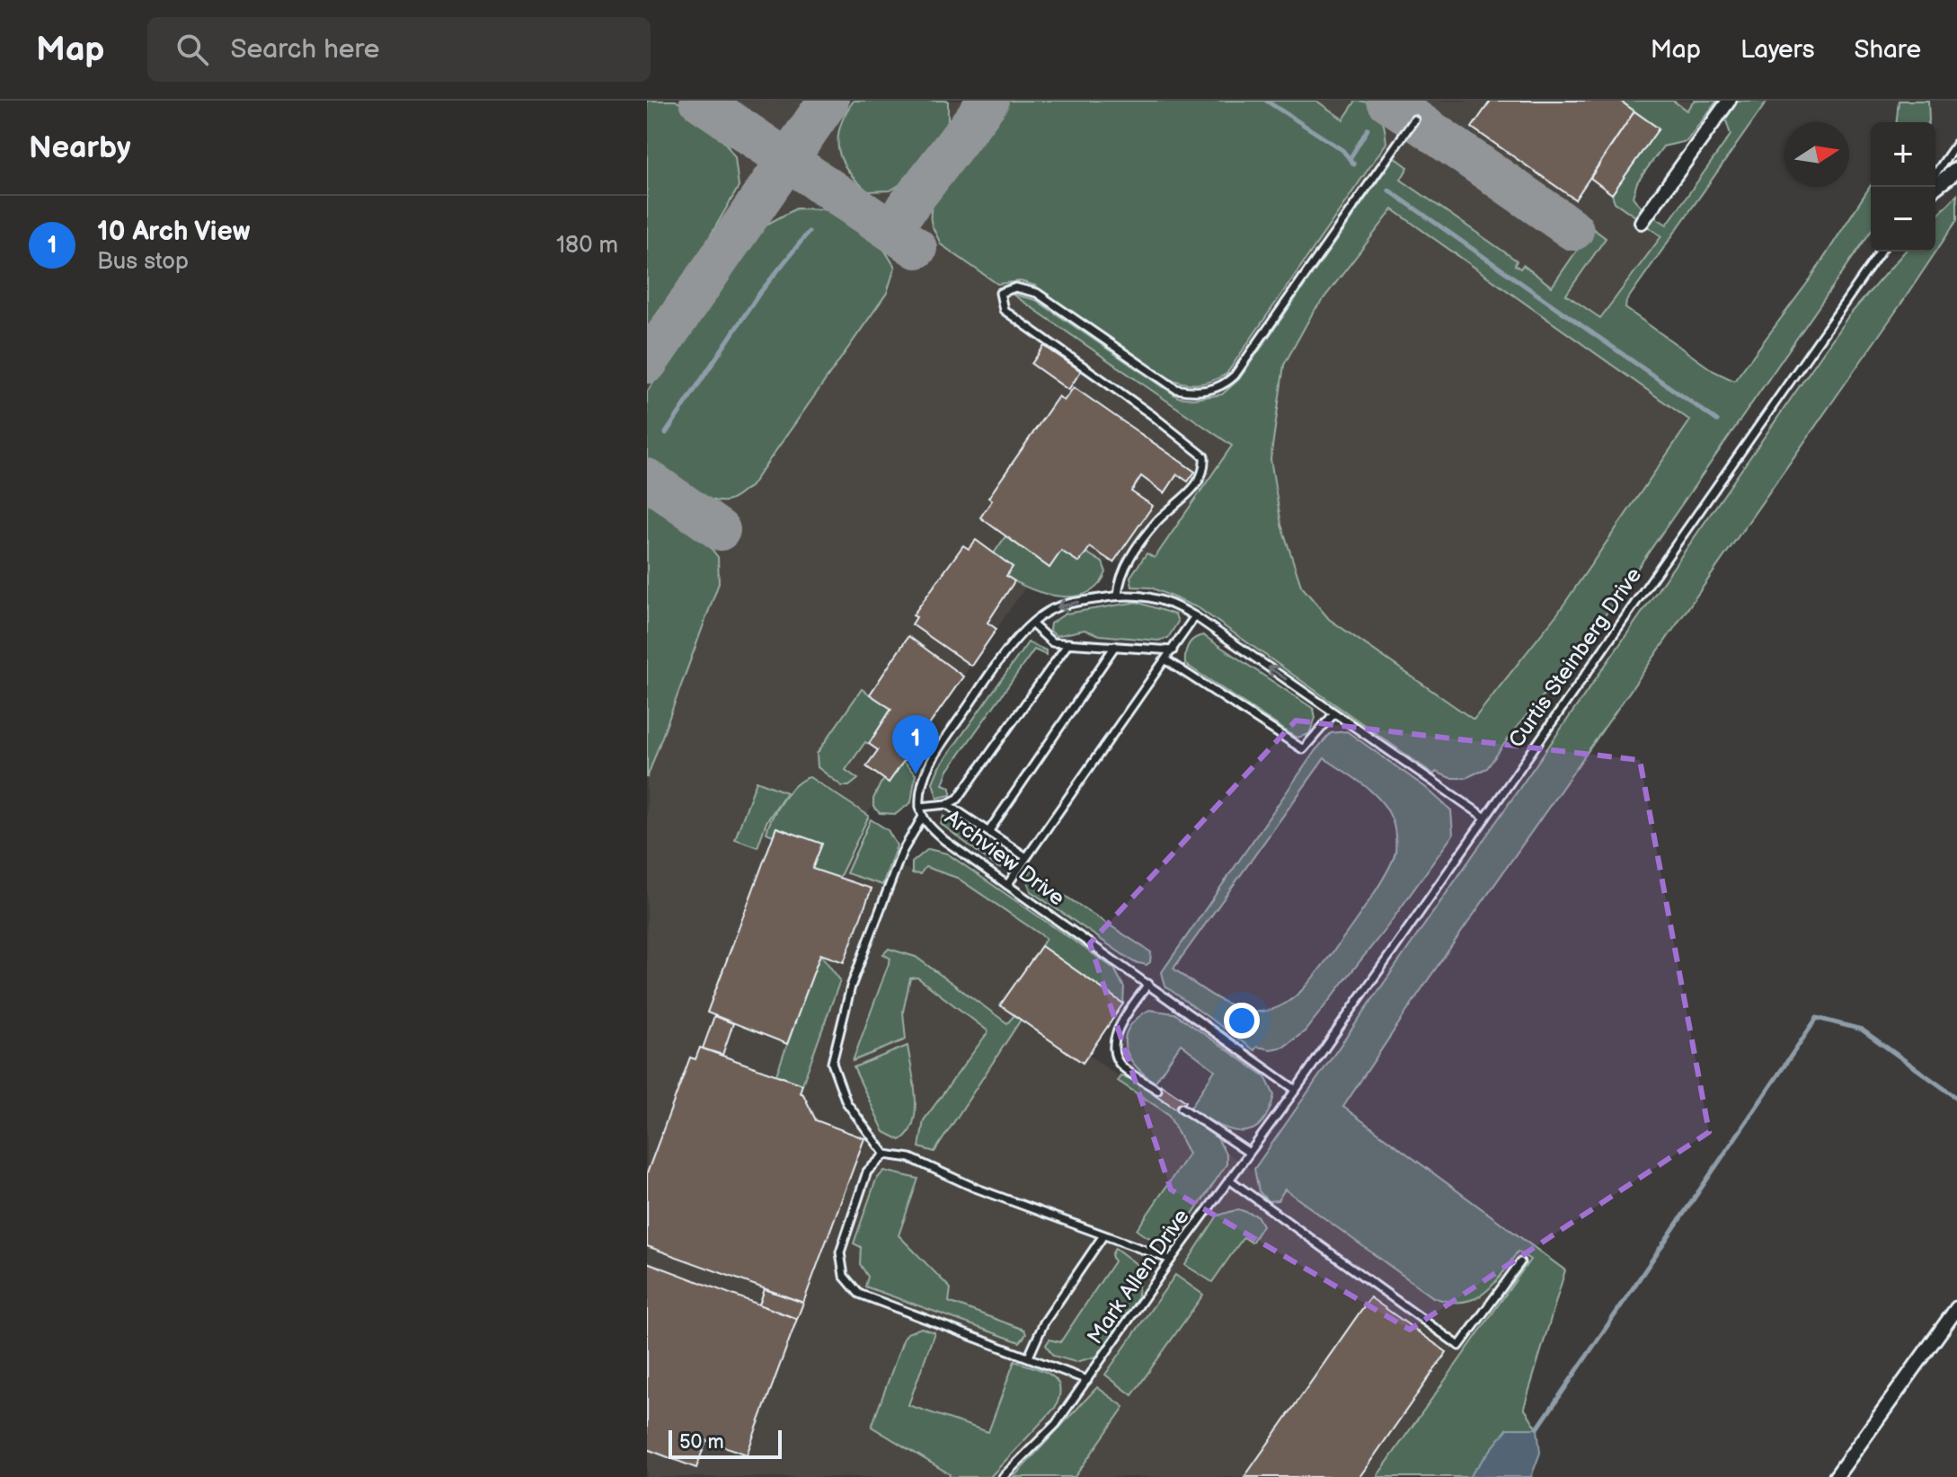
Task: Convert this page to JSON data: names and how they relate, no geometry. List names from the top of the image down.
{
  "streets": {
    "lane": ["Curtis Steinberg Drive", "Archview Drive", "Mark Allen Drive"]
  },
  "crossings": [
    ["Curtis Steinberg Drive", "Archview Drive"],
    ["Curtis Steinberg Drive", "Mark Allen Drive"],
    ["Archview Drive", "Mark Allen Drive"]
  ],
  "scale_bar": "50 m",
  "north": "right",
  "page": {
    "header": "Map",
    "search": "Search here",
    "nav": ["Map", "Layers", "Share"],
    "heading": "Nearby",
    "map_buttons": ["+", "−"],
    "list": [
      {
        "mark": "1",
        "name": "10 Arch View",
        "note": "Bus stop",
        "value": "180 m"
      }
    ],
    "pins": "1",
    "scale": "50 m"
  }
}
